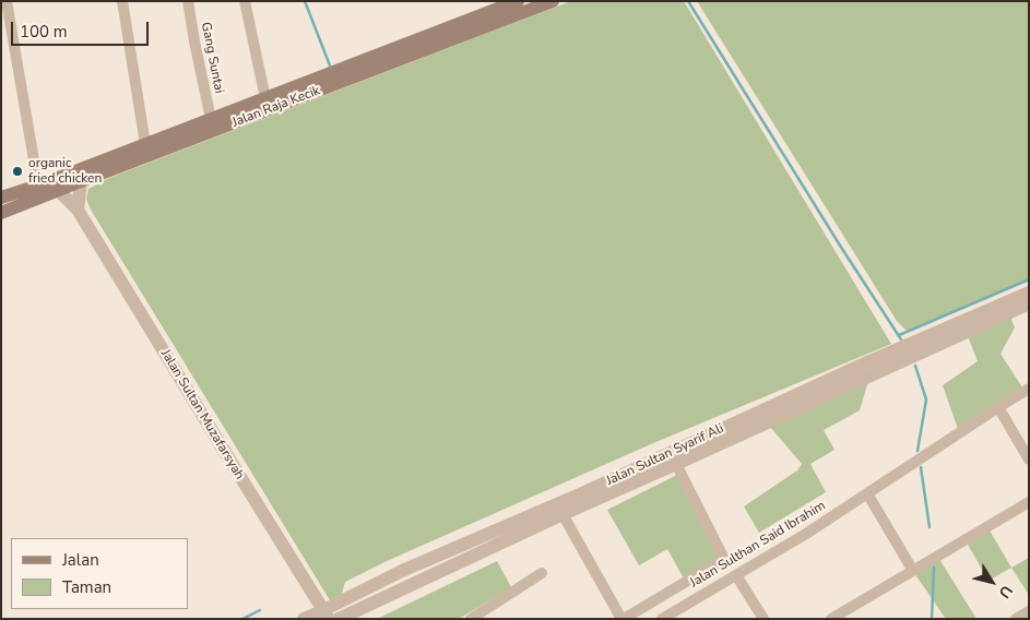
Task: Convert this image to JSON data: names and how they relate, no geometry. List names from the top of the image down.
{
  "streets": {
    "main road": ["Jalan Raja Kecik"],
    "street": [
      "Gang Suntai",
      "Jalan Sultan Muzafarsyah",
      "Jalan Sultan Syarif Ali",
      "Jalan Sulthan Said Ibrahim"
    ]
  },
  "crossings": [
    ["Gang Suntai", "Jalan Raja Kecik"],
    ["Jalan Raja Kecik", "Jalan Sultan Muzafarsyah"],
    ["Jalan Sultan Muzafarsyah", "Jalan Sultan Syarif Ali"]
  ],
  "places": ["organic fried chicken"],
  "legend": ["Jalan", "Taman"],
  "scale_bar": "100 m",
  "north": "bottom right"
}
